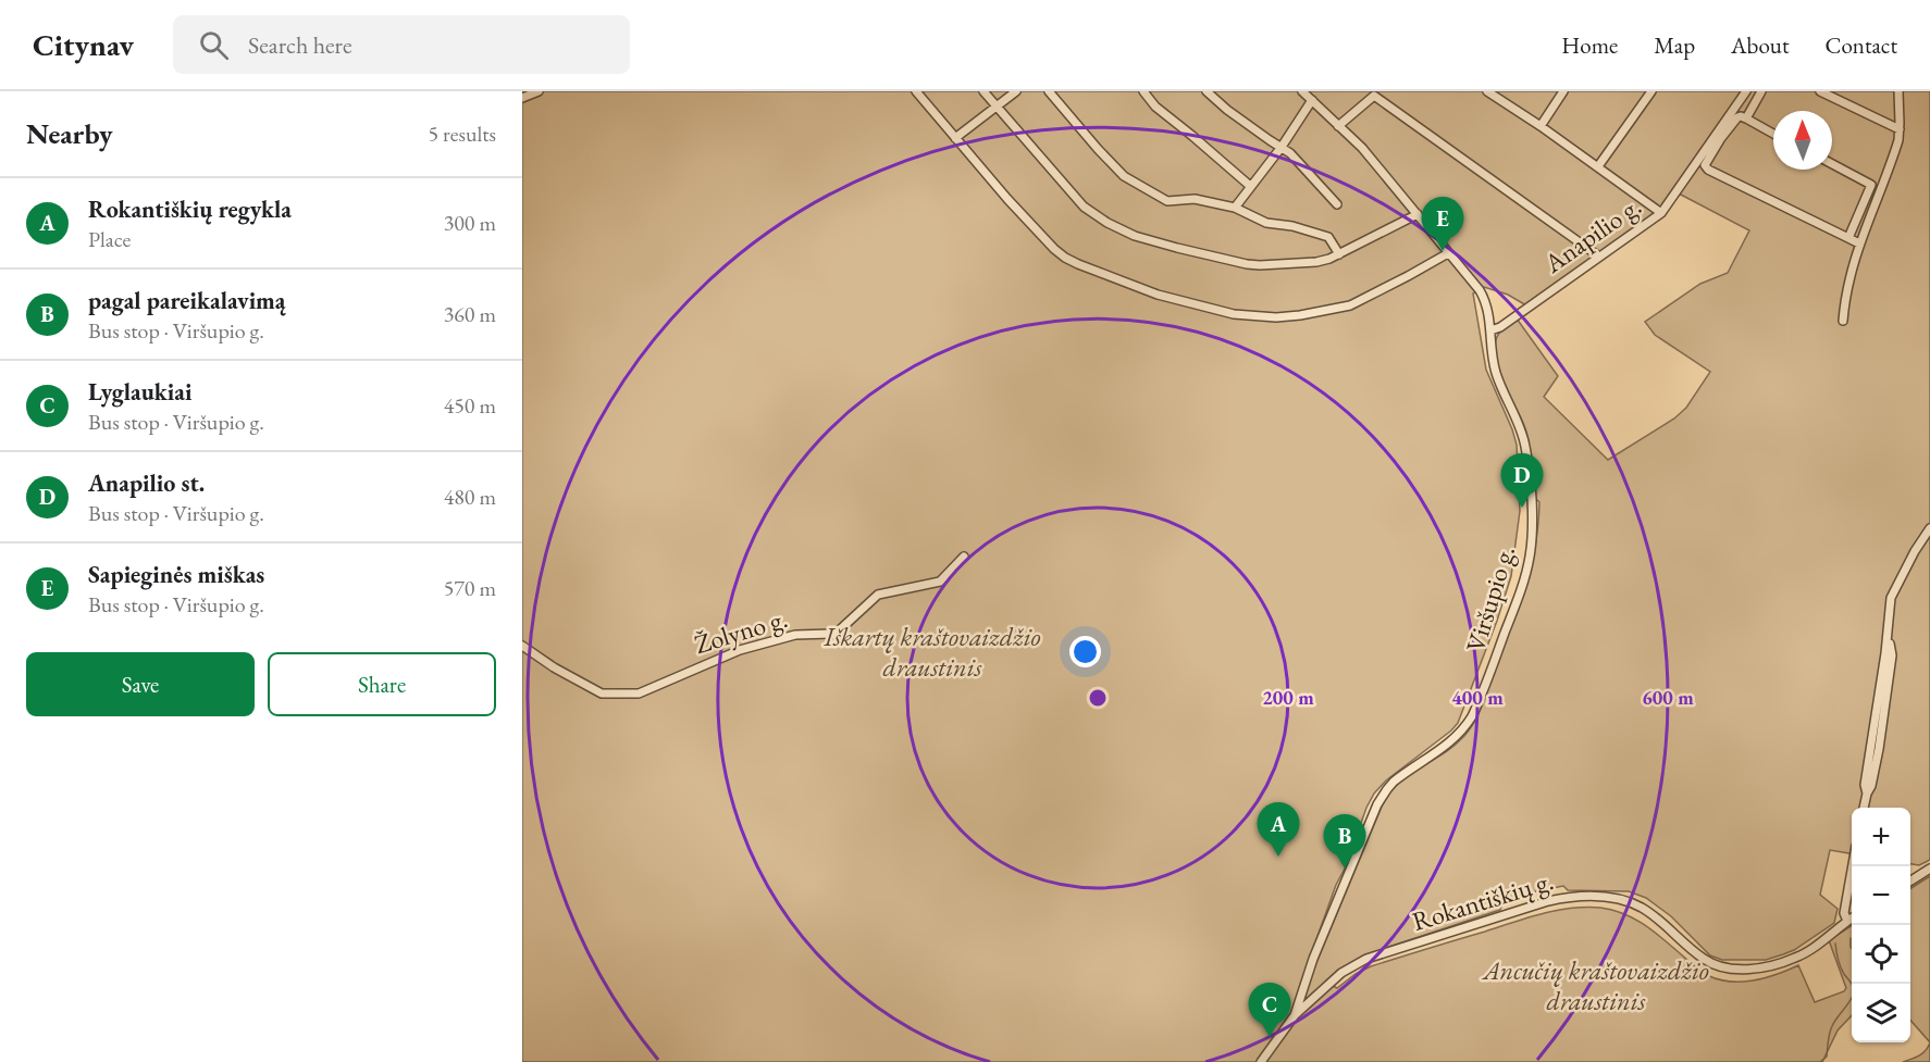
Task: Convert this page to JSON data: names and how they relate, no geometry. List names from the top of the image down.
{
  "streets": {
    "street": [
      "Anapilio g.",
      "Viršupio g.",
      "Žolyno g.",
      "Rokantiškių g."
    ]
  },
  "crossings": [
    ["Anapilio g.", "Viršupio g."],
    ["Viršupio g.", "Rokantiškių g."]
  ],
  "parks": ["Iškartų kraštovaizdžio draustinis", "Ancučių kraštovaizdžio draustinis"],
  "north": "top",
  "page": {
    "header": "Citynav",
    "search": "Search here",
    "nav": [
      "Home",
      "Map",
      "About",
      "Contact"
    ],
    "heading": ["Nearby", "5 results"],
    "list": [
      {
        "mark": "A",
        "name": "Rokantiškių regykla",
        "note": "Place",
        "value": "300 m"
      },
      {
        "mark": "B",
        "name": "pagal pareikalavimą",
        "note": "Bus stop · Viršupio g.",
        "value": "360 m"
      },
      {
        "mark": "C",
        "name": "Lyglaukiai",
        "note": "Bus stop · Viršupio g.",
        "value": "450 m"
      },
      {
        "mark": "D",
        "name": "Anapilio st.",
        "note": "Bus stop · Viršupio g.",
        "value": "480 m"
      },
      {
        "mark": "E",
        "name": "Sapieginės miškas",
        "note": "Bus stop · Viršupio g.",
        "value": "570 m"
      }
    ],
    "pins": [
      "E",
      "D",
      "A",
      "B",
      "C"
    ],
    "buttons": ["Save", "Share"],
    "map_buttons": ["+", "−"]
  },
  "rings": ["200 m", "400 m", "600 m"]
}
